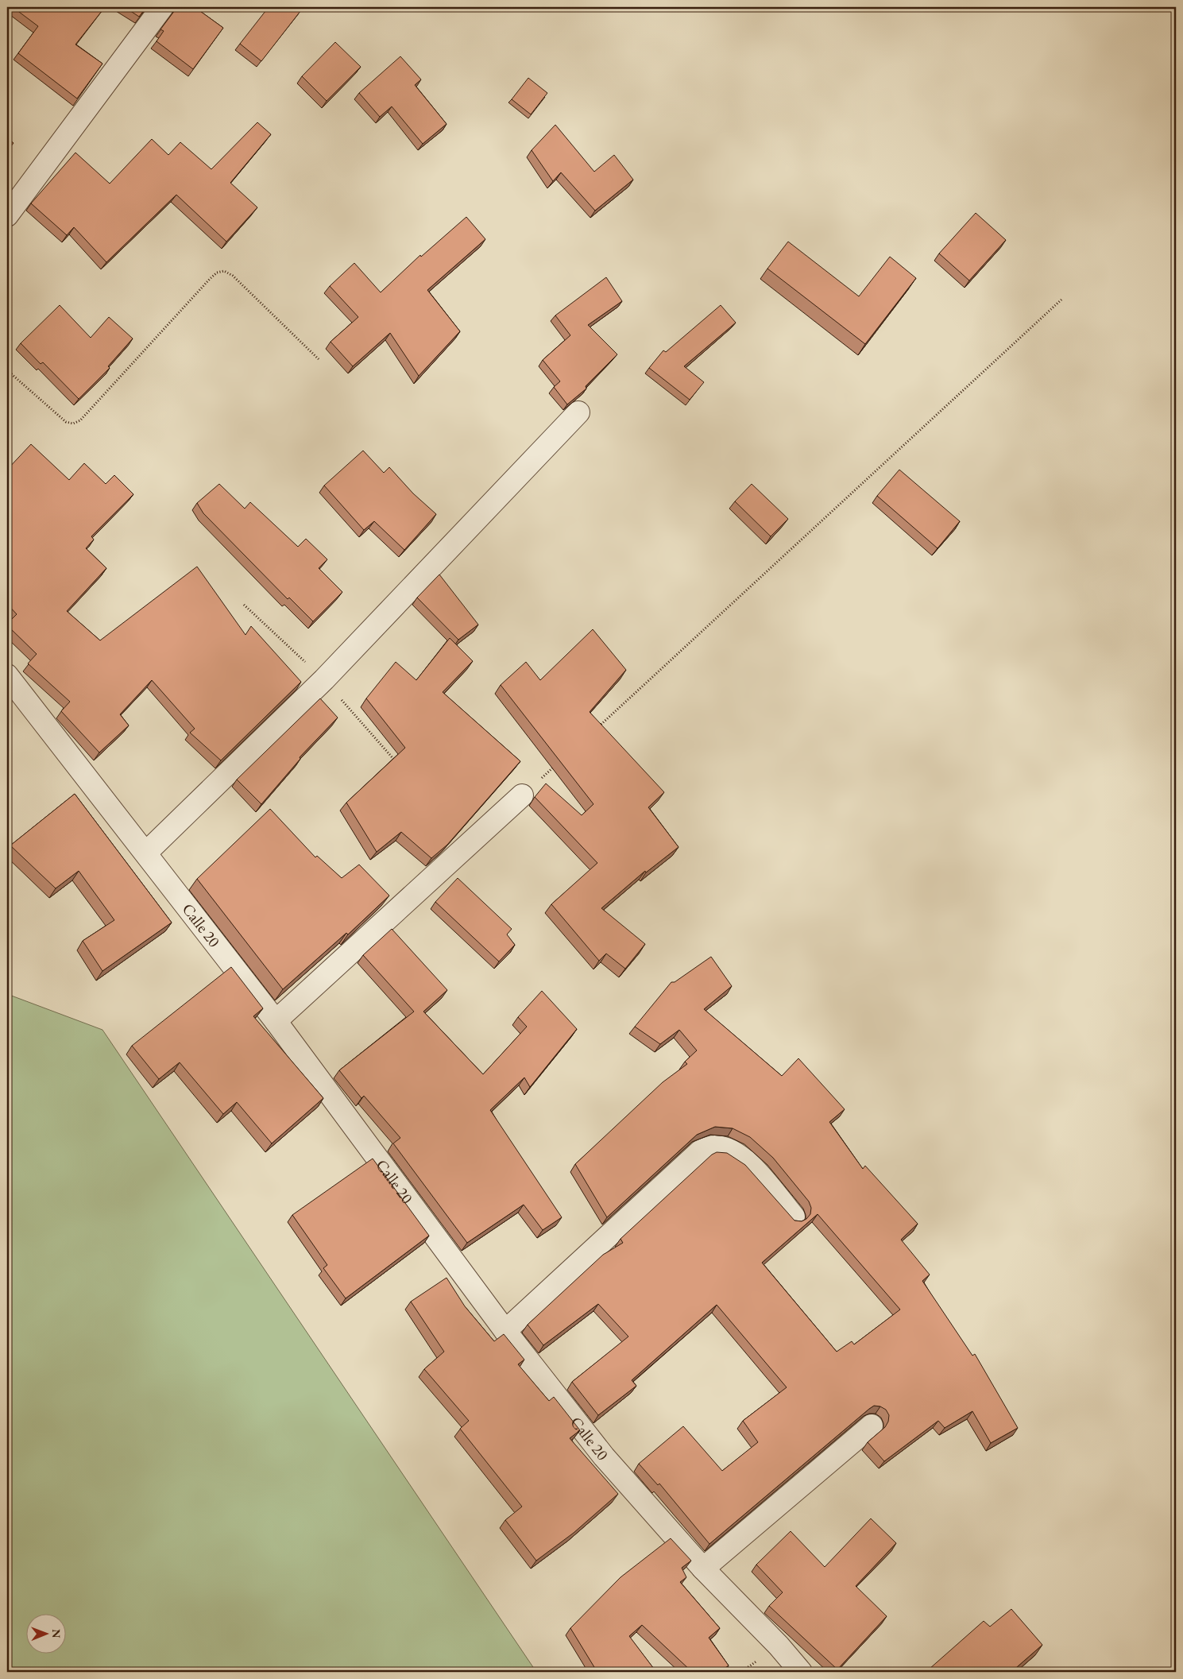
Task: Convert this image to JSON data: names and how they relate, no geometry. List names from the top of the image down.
{
  "streets": {
    "street": ["Calle 20"]
  },
  "north": "right"
}
